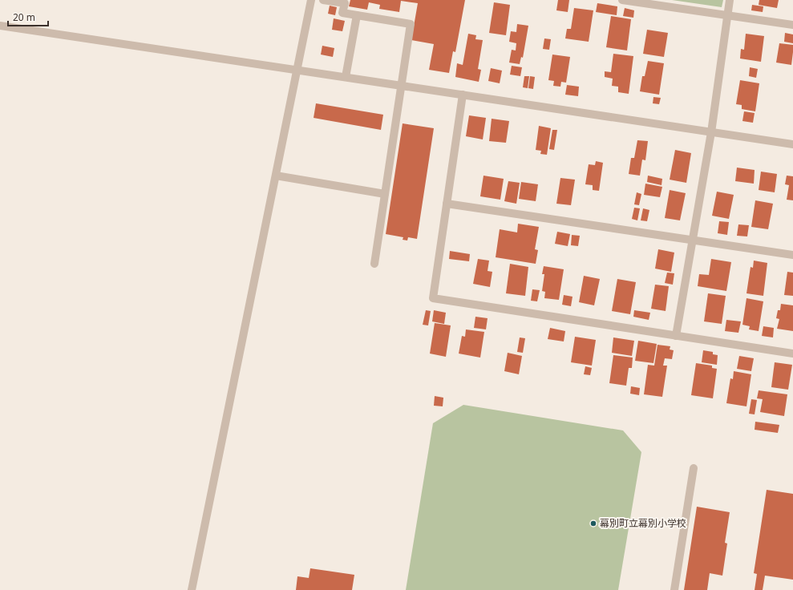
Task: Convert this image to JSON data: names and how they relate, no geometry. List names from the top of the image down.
{
  "places": ["幕別町立幕別小学校"],
  "scale_bar": "20 m"
}
